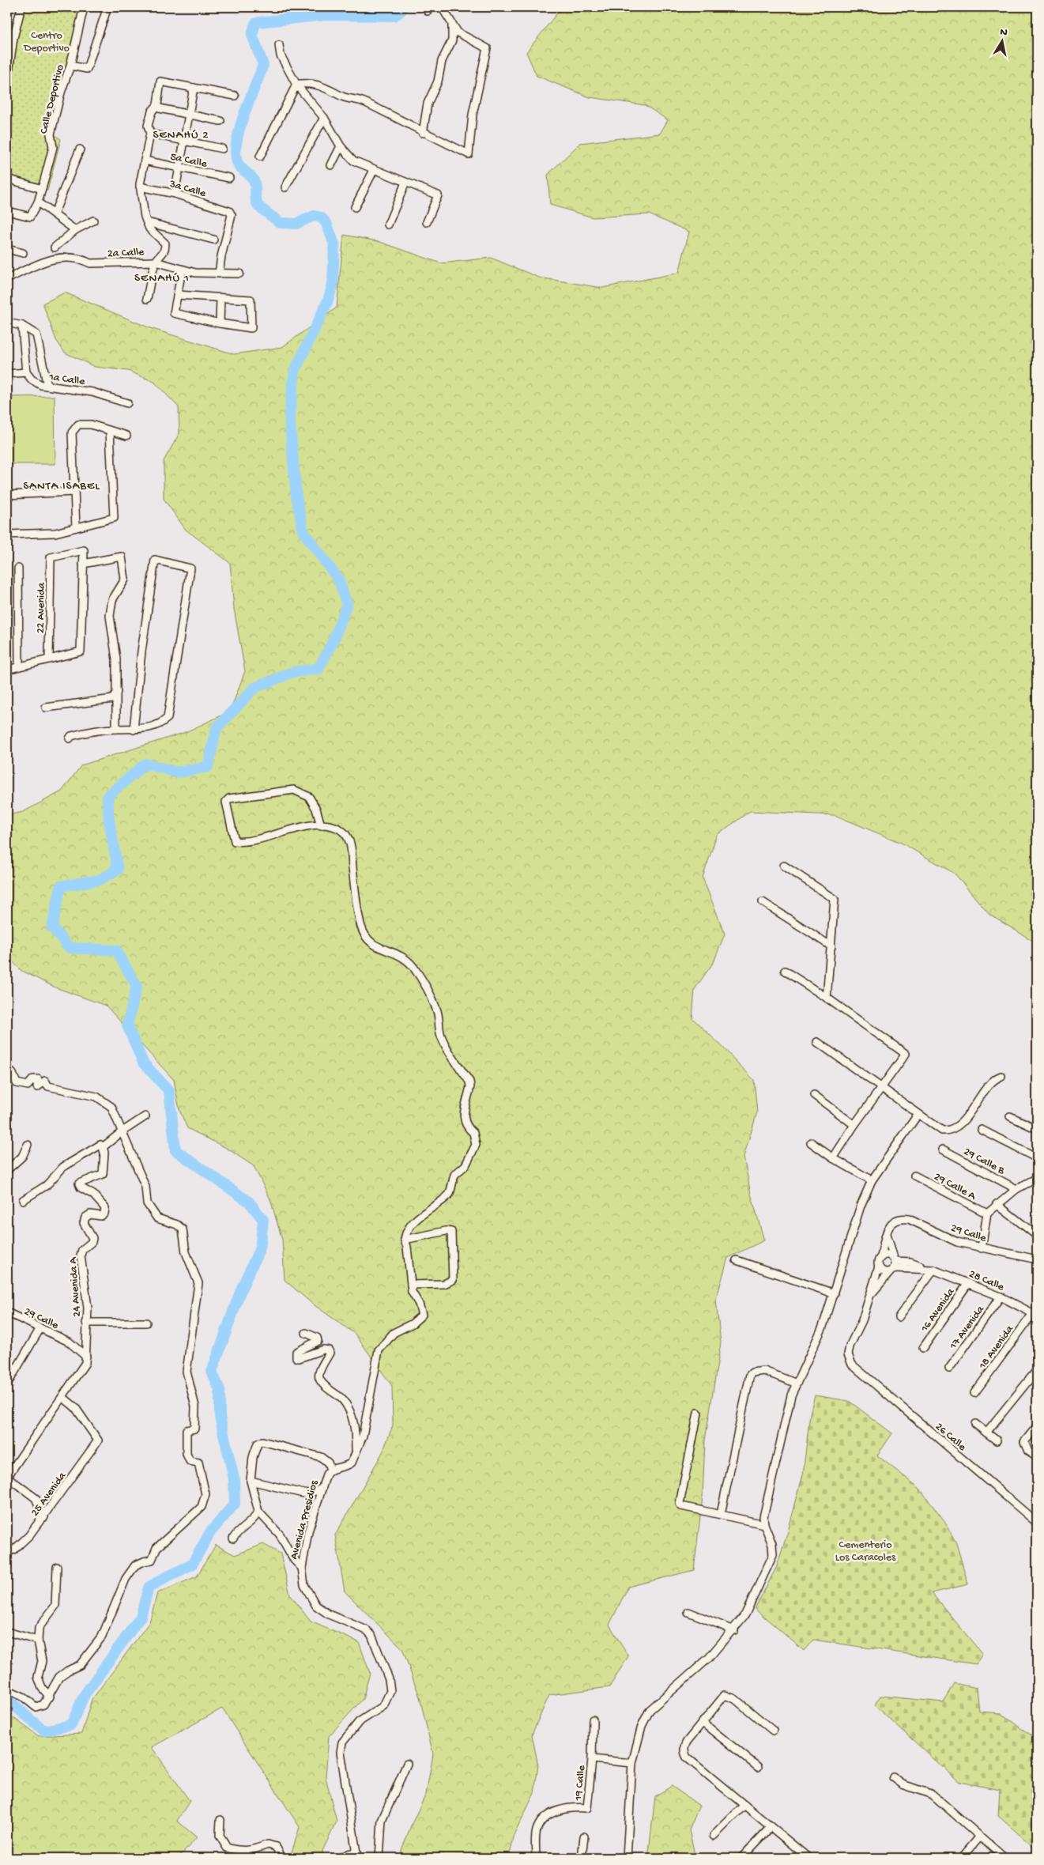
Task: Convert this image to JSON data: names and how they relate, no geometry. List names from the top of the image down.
{
  "streets": {
    "street": [
      "Calle Deportivo",
      "5a Calle",
      "3a Calle",
      "2a Calle",
      "1a Calle",
      "22 Avenida",
      "29 Calle B",
      "29 Calle A",
      "29 Calle",
      "28 Calle",
      "24 Avenida A",
      "16 Avenida",
      "17 Avenida",
      "18 Avenida",
      "26 Calle",
      "25 Avenida",
      "Avenida Presidios",
      "19 Calle"
    ]
  },
  "crossings": [
    ["3a Calle", "2a Calle"],
    ["29 Calle", "24 Avenida A"],
    ["28 Calle", "16 Avenida"],
    ["28 Calle", "17 Avenida"],
    ["28 Calle", "18 Avenida"],
    ["24 Avenida A", "25 Avenida"]
  ],
  "districts": ["SENAHÚ 2", "SENAHÚ 1", "SANTA ISABEL"],
  "parks": ["Centro Deportivo", "Cementerio Los Caracoles"],
  "north": "top"
}
